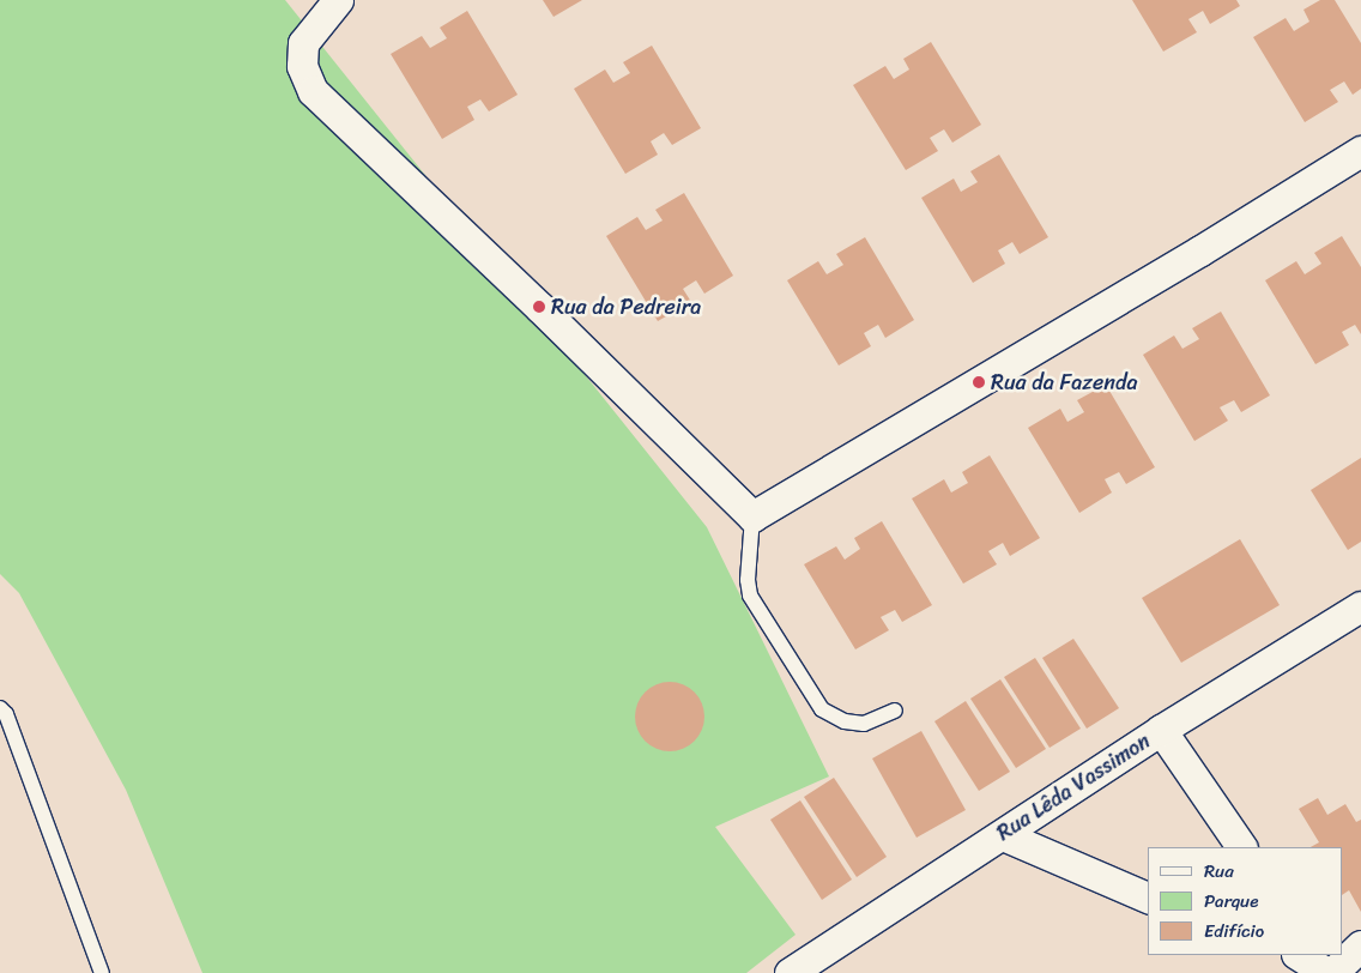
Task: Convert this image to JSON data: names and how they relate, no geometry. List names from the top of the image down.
{
  "streets": {
    "street": ["Rua Lêda Vassimon"]
  },
  "places": ["Rua da Pedreira", "Rua da Fazenda"],
  "legend": ["Rua", "Parque", "Edifício"]
}
